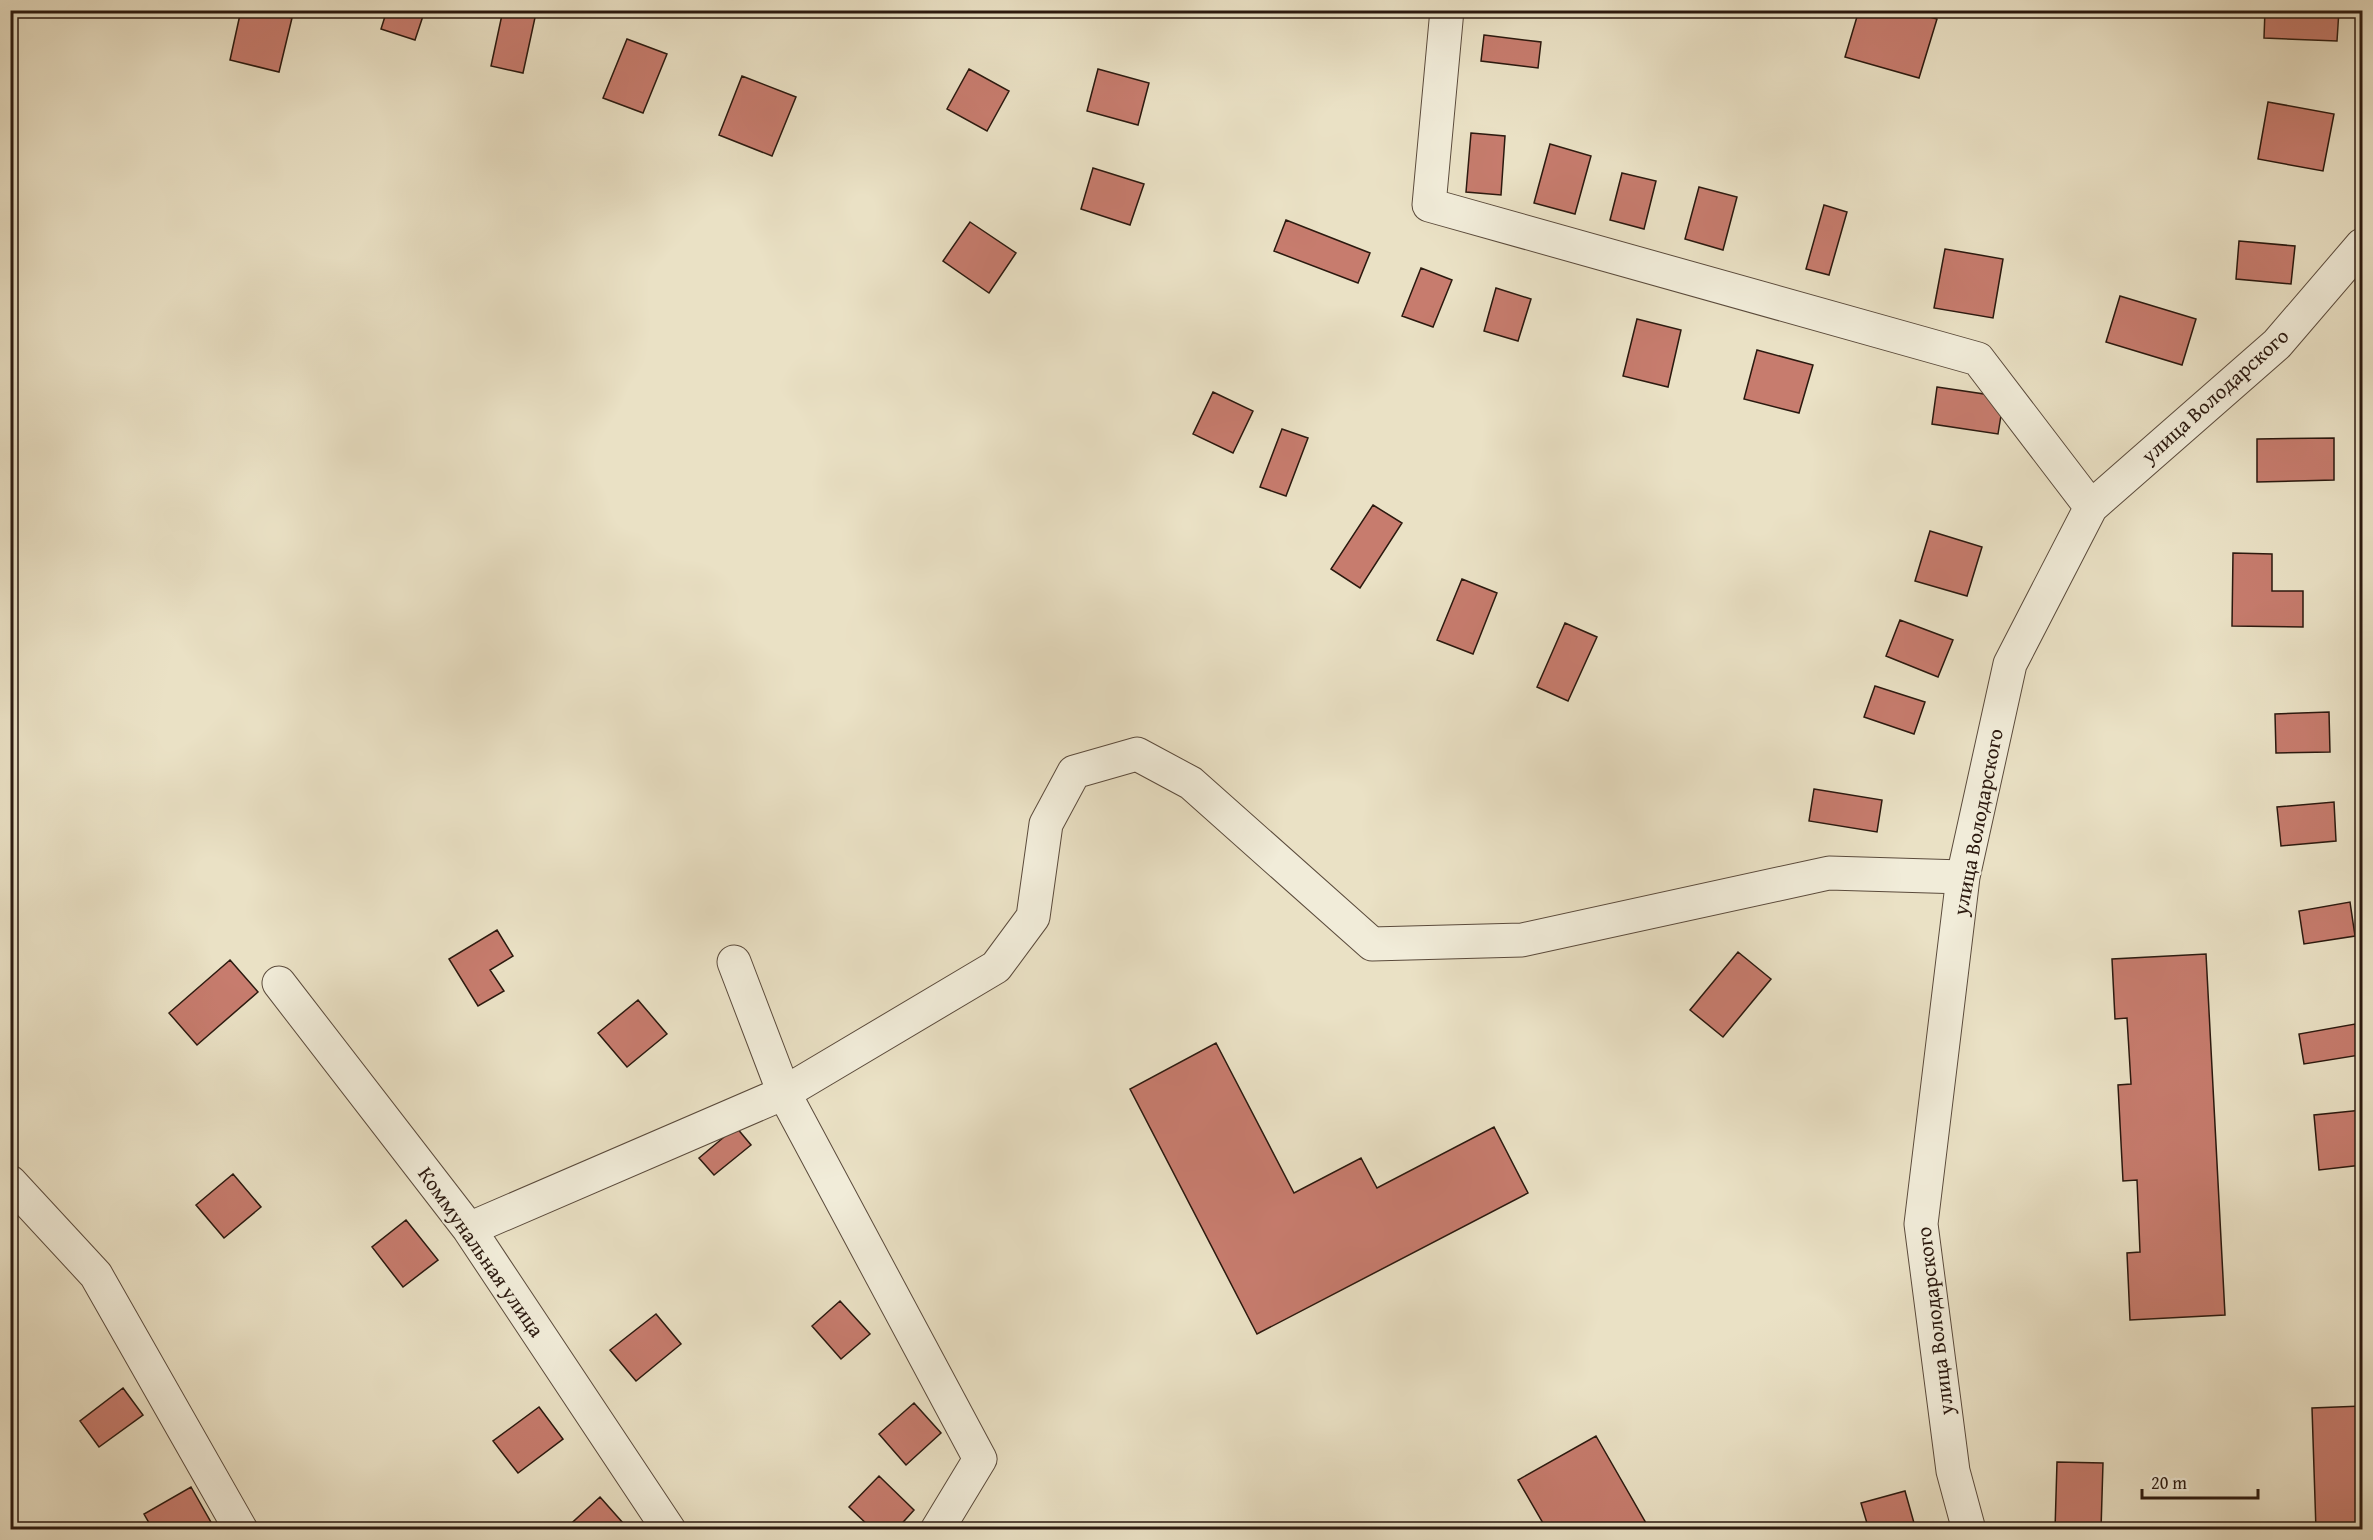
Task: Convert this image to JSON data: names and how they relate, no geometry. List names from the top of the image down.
{
  "streets": {
    "street": ["улица Володарского", "Коммунальная улица"]
  },
  "scale_bar": "20 m"
}
